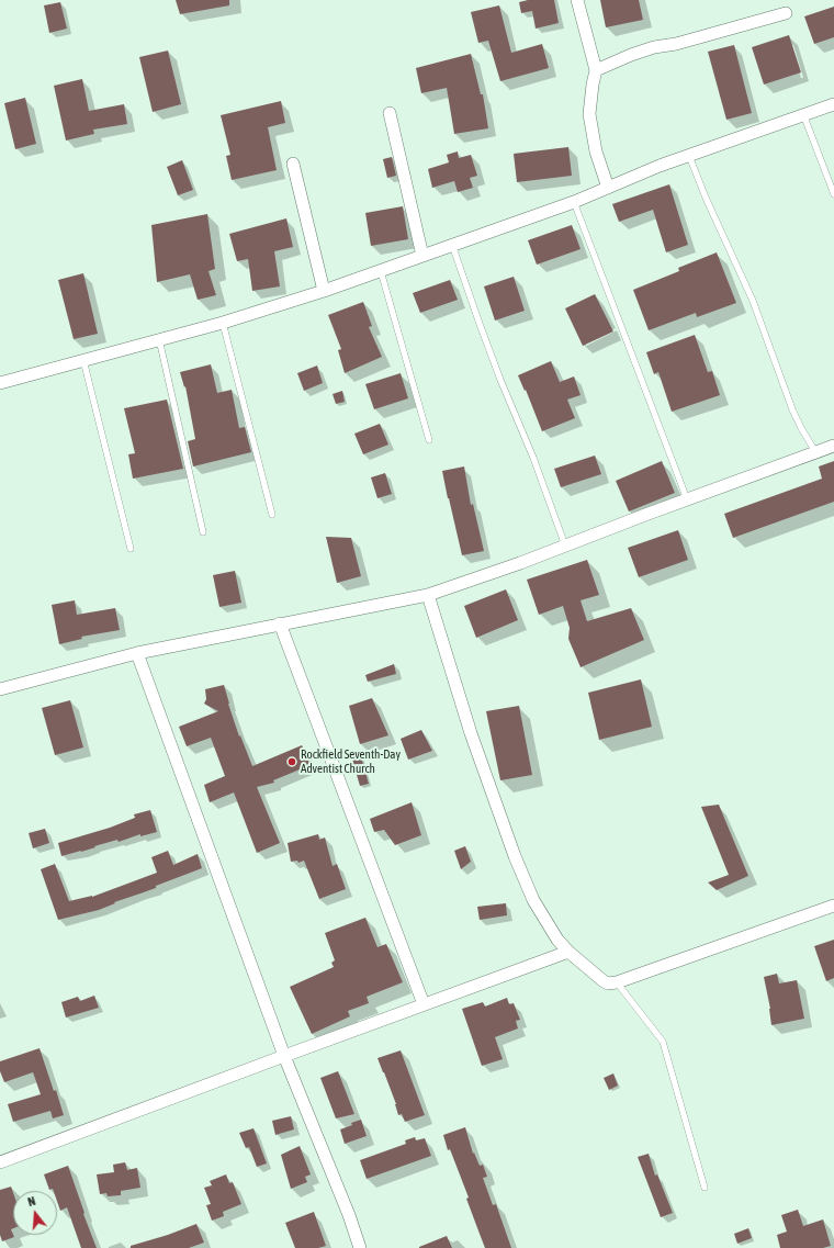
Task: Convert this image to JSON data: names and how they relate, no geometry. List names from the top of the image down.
{
  "places": ["Rockfield Seventh-Day Adventist Church"],
  "north": "top"
}
